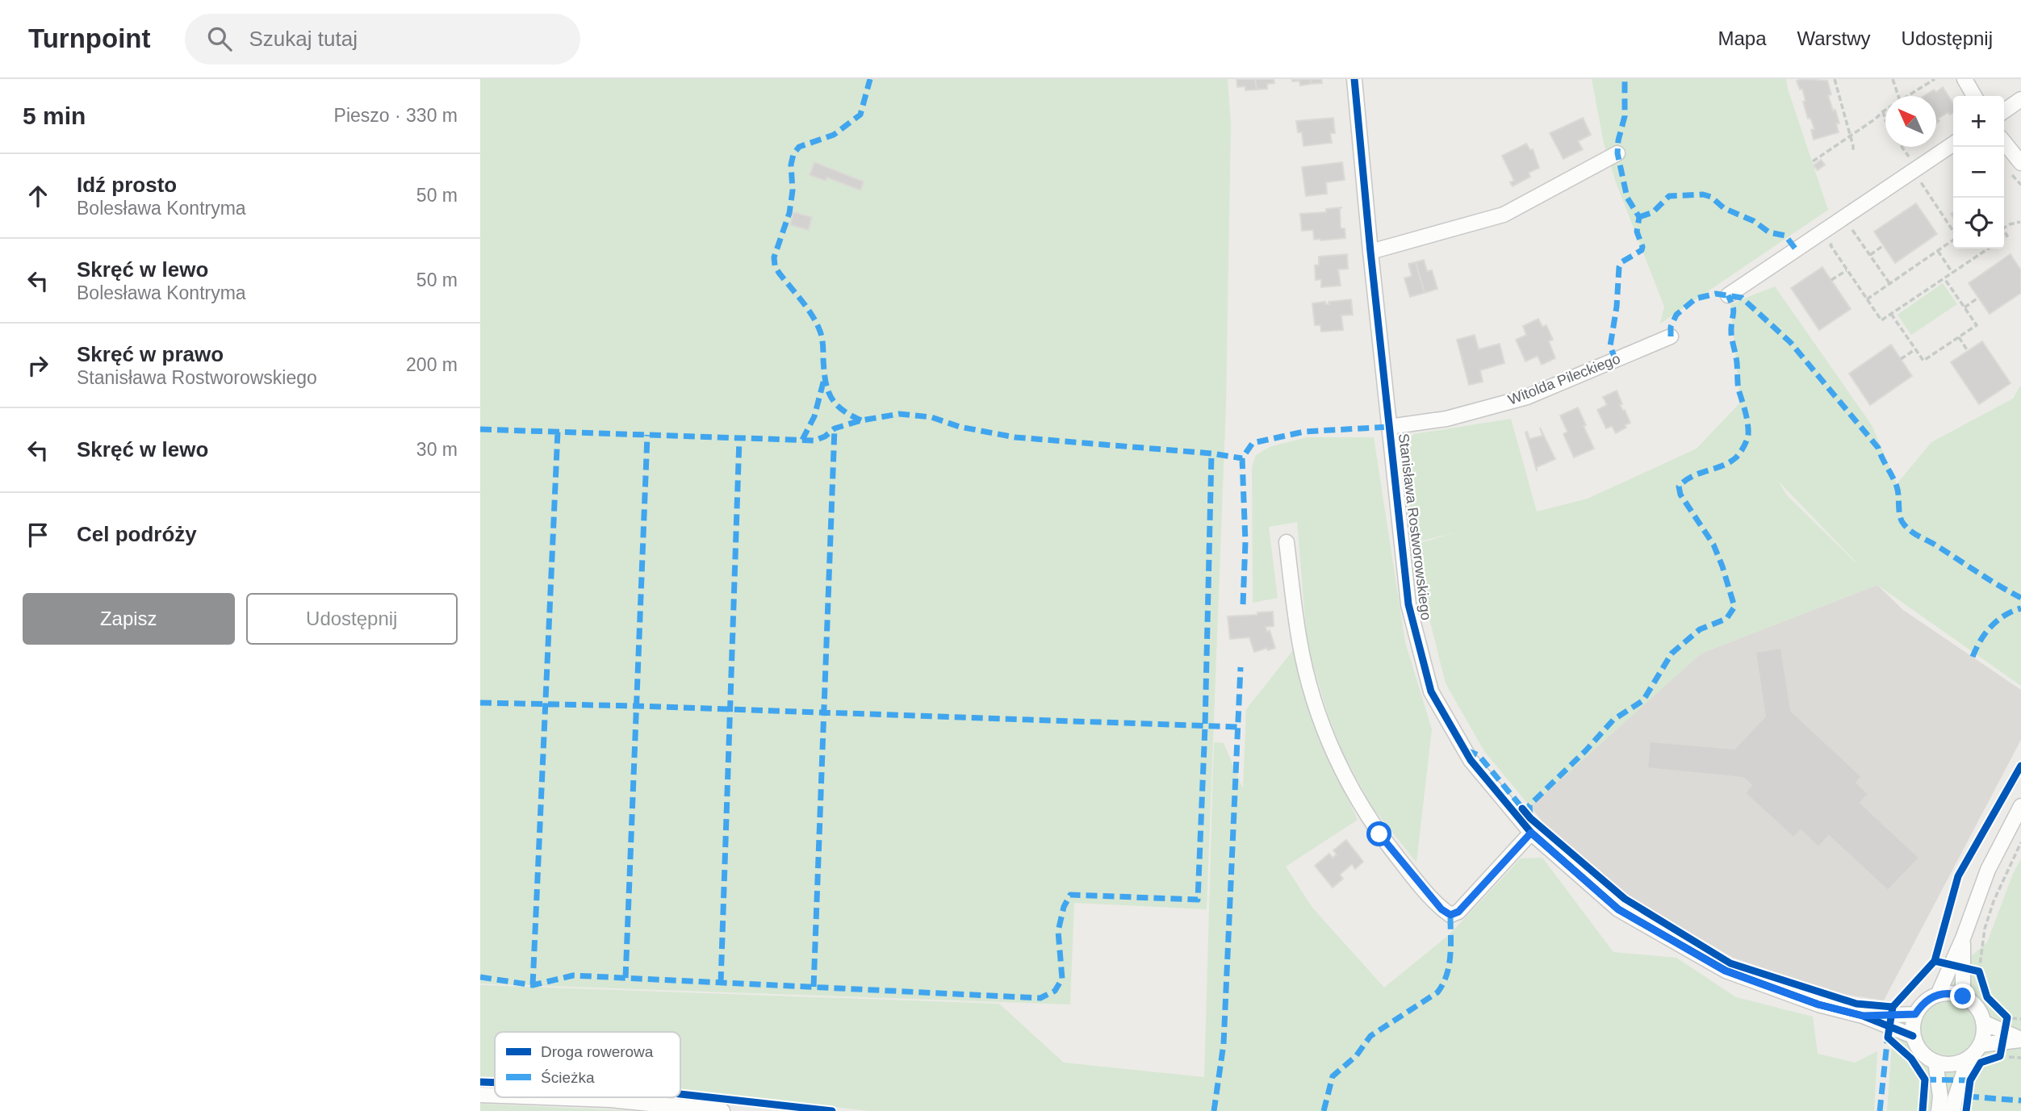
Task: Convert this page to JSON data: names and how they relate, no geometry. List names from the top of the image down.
{
  "streets": {
    "street": ["Witolda Pileckiego", "Stanisława Rostworowskiego"]
  },
  "crossings": [
    ["Witolda Pileckiego", "Stanisława Rostworowskiego"]
  ],
  "legend": ["Droga rowerowa", "Ścieżka"],
  "north": "top left",
  "page": {
    "header": "Turnpoint",
    "search": "Szukaj tutaj",
    "nav": ["Mapa", "Warstwy", "Udostępnij"],
    "heading": ["5 min", "Pieszo · 330 m"],
    "map_buttons": ["+", "−"],
    "list": [
      ["Idź prosto", "Bolesława Kontryma", "50 m"],
      ["Skręć w lewo", "Bolesława Kontryma", "50 m"],
      ["Skręć w prawo", "Stanisława Rostworowskiego", "200 m"],
      ["Skręć w lewo", "30 m"],
      "Cel podróży"
    ],
    "buttons": ["Zapisz", "Udostępnij"]
  }
}
